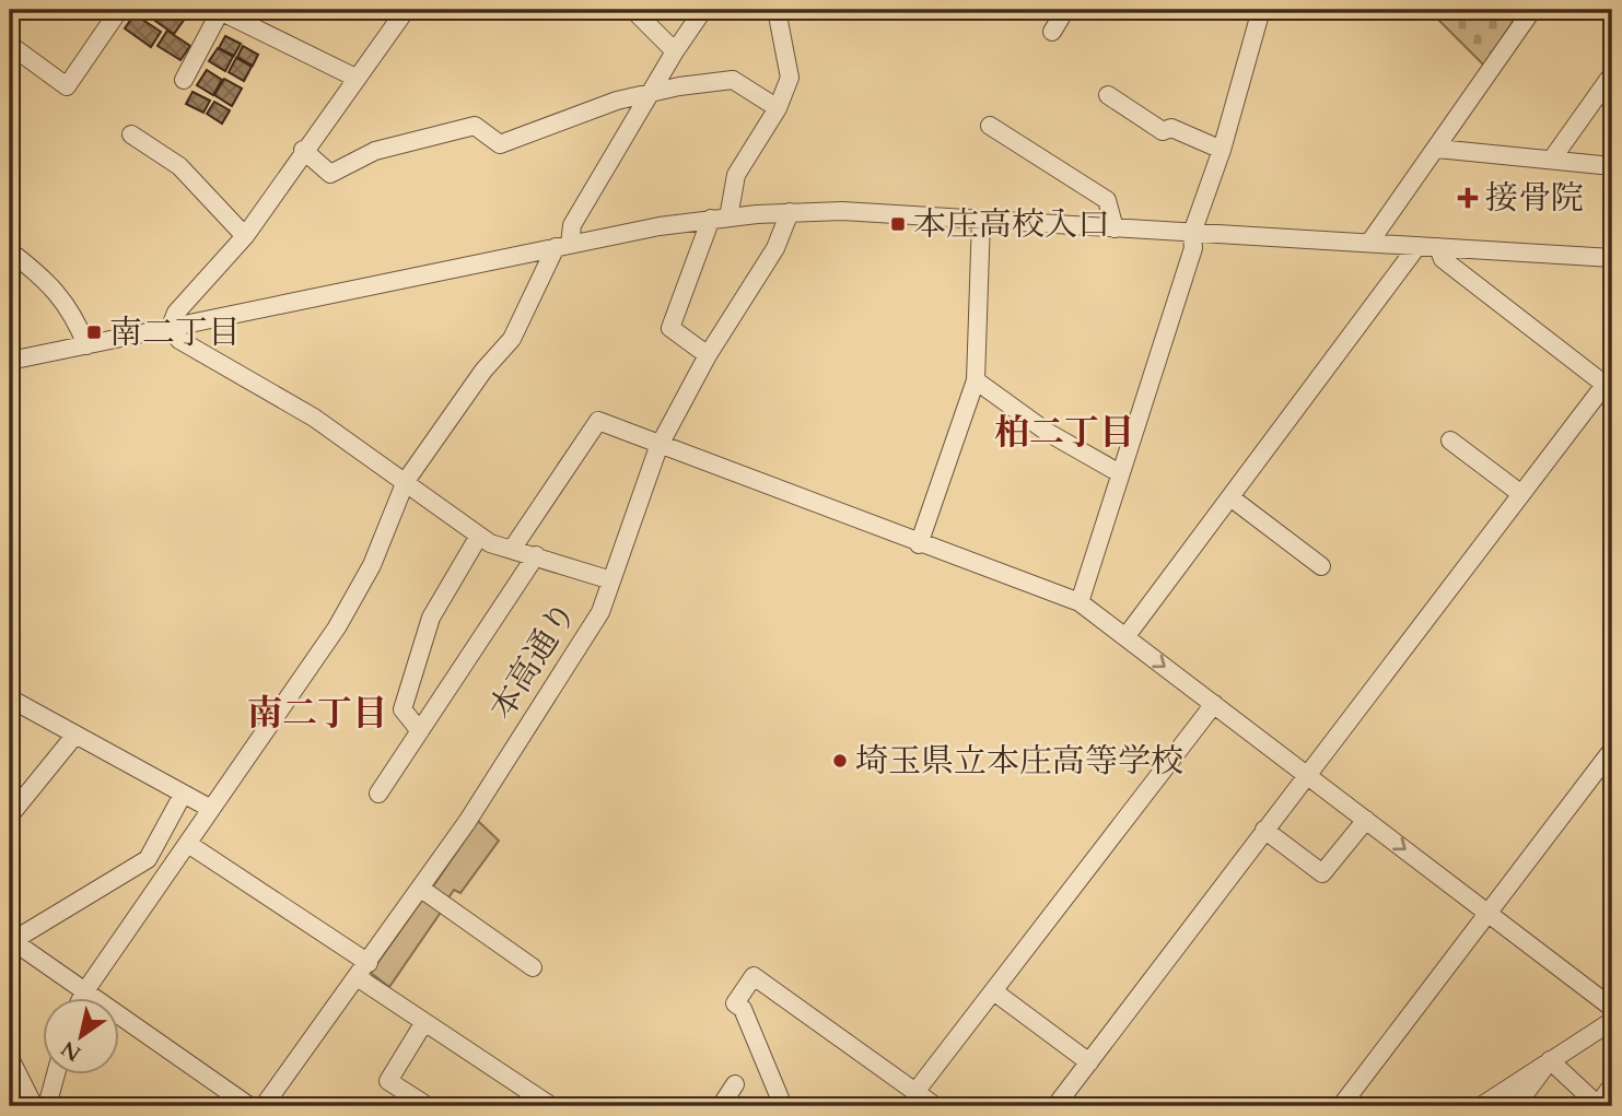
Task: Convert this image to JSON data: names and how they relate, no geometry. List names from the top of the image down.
{
  "streets": {
    "street": ["本高通り"]
  },
  "districts": ["柏二丁目", "南二丁目"],
  "places": {
    "health": ["接骨院"],
    "transit": ["本庄高校入口", "南二丁目"],
    "other": ["埼玉県立本庄高等学校"]
  },
  "north": "bottom left"
}
